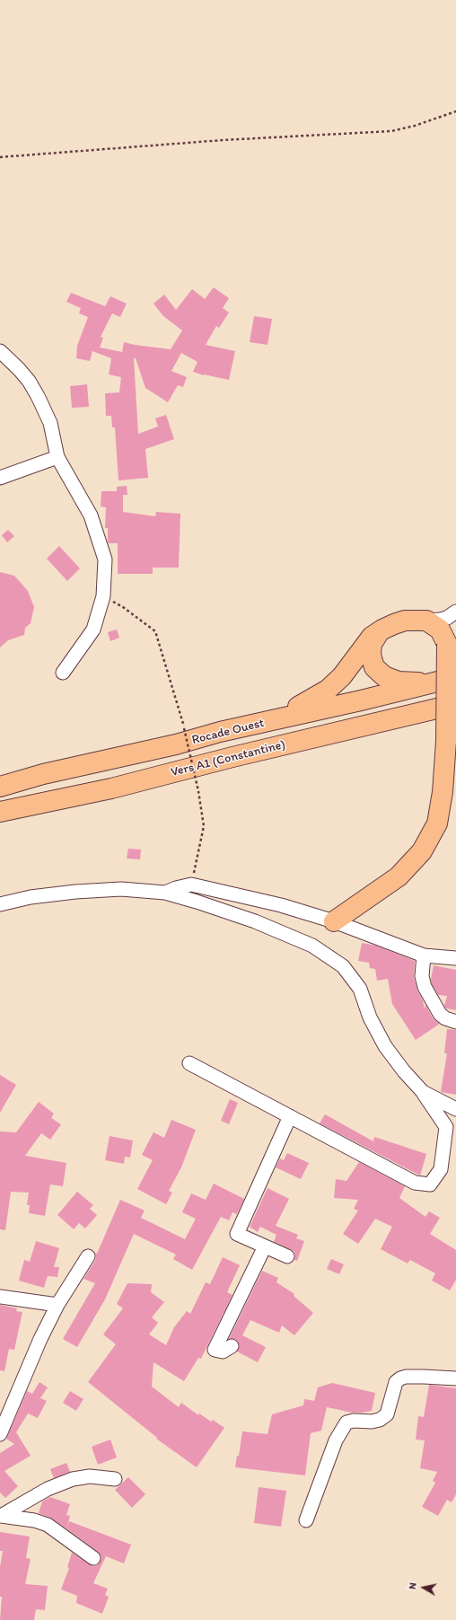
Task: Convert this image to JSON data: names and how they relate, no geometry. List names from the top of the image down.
{
  "streets": {
    "highway": ["Rocade Ouest", "Vers A1 (Constantine)"]
  },
  "north": "left"
}
